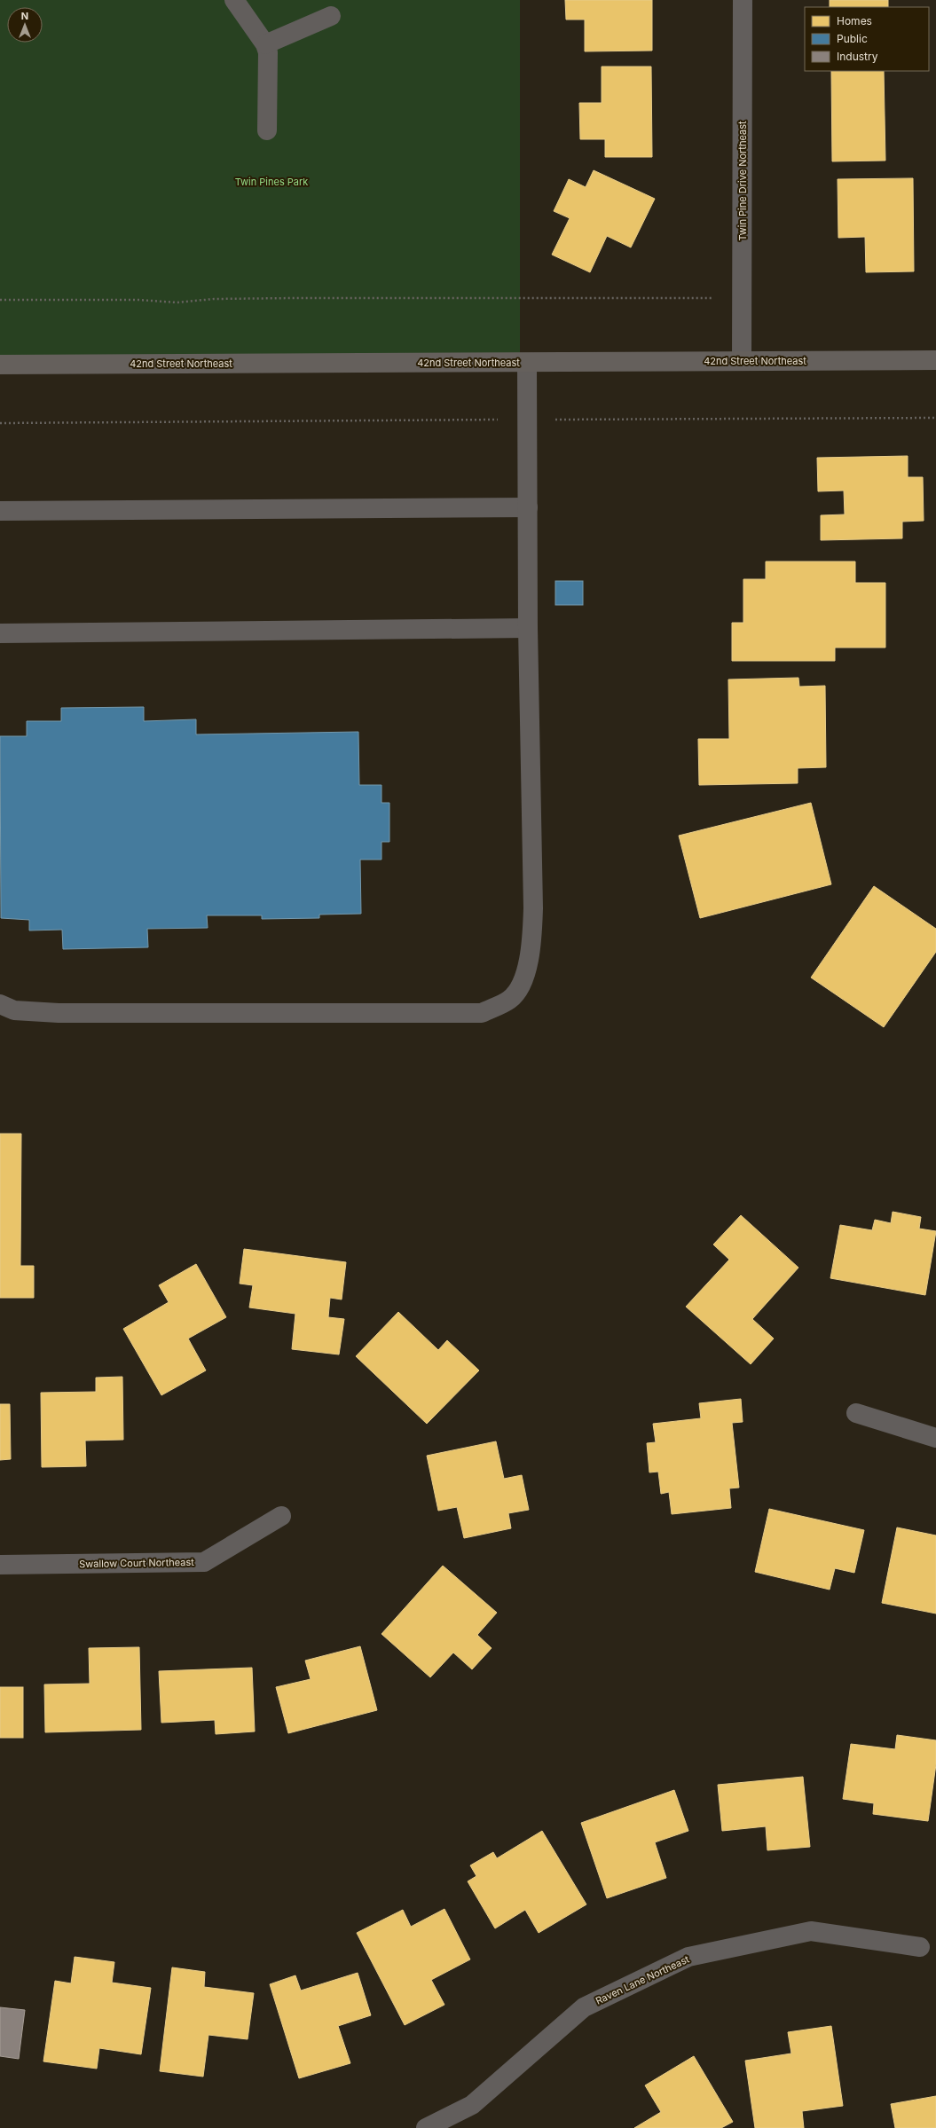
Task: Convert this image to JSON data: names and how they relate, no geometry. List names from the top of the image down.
{
  "streets": {
    "main road": ["42nd Street Northeast"],
    "street": ["Twin Pine Drive Northeast", "Swallow Court Northeast", "Raven Lane Northeast"]
  },
  "crossings": [
    ["Twin Pine Drive Northeast", "42nd Street Northeast"]
  ],
  "parks": ["Twin Pines Park"],
  "legend": ["Homes", "Public", "Industry"],
  "north": "top"
}
